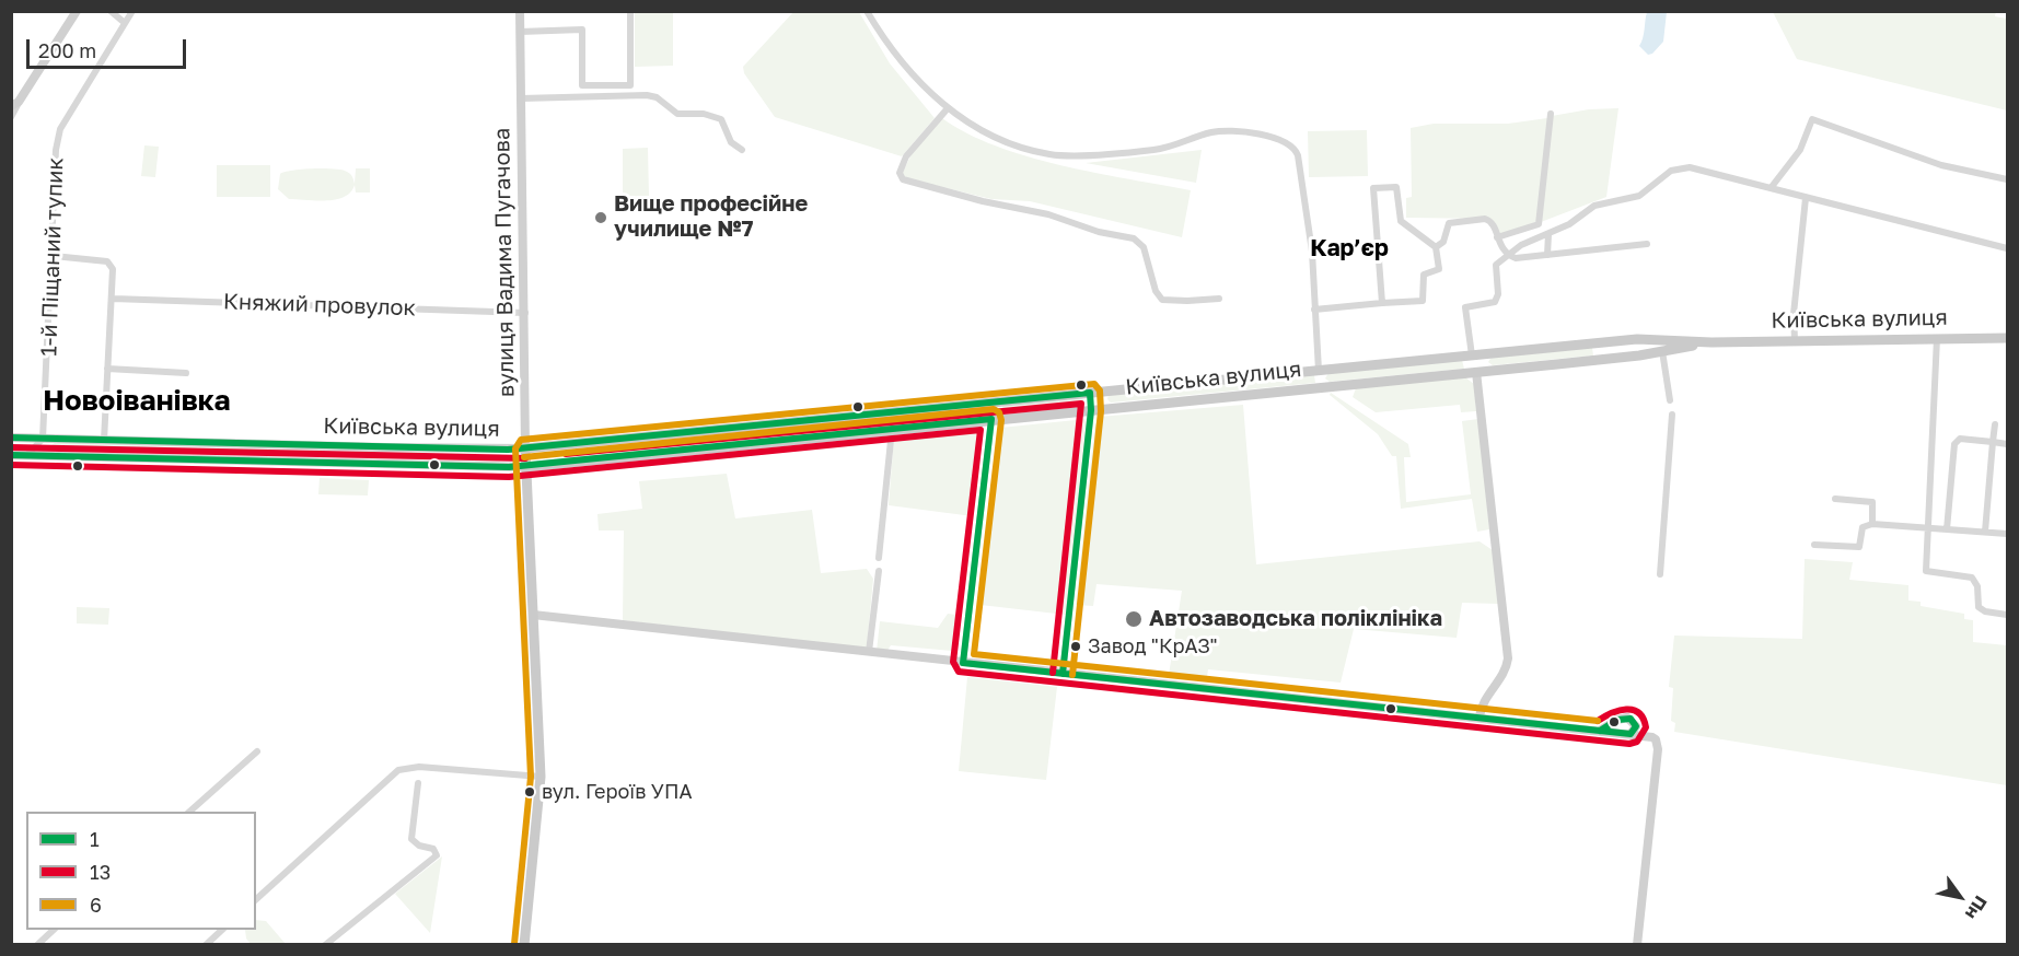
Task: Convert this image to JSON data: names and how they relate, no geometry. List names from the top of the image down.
{
  "streets": {
    "main road": ["вулиця Вадима Пугачова", "Київська вулиця"],
    "street": ["1-й Піщаний тупик", "Княжий провулок"]
  },
  "crossings": [
    ["1-й Піщаний тупик", "Київська вулиця"],
    ["вулиця Вадима Пугачова", "Княжий провулок"],
    ["вулиця Вадима Пугачова", "Київська вулиця"]
  ],
  "districts": ["Кар’єр", "Новоіванівка"],
  "places": [
    "Вище професійне училище №7",
    "Автозаводська поліклініка",
    "Завод \"КрАЗ\"",
    "вул. Героїв УПА"
  ],
  "lines": ["transit line 6", "transit line 1", "transit line 13"],
  "legend": ["1", "13", "6"],
  "scale_bar": "200 m",
  "north": "bottom right"
}
